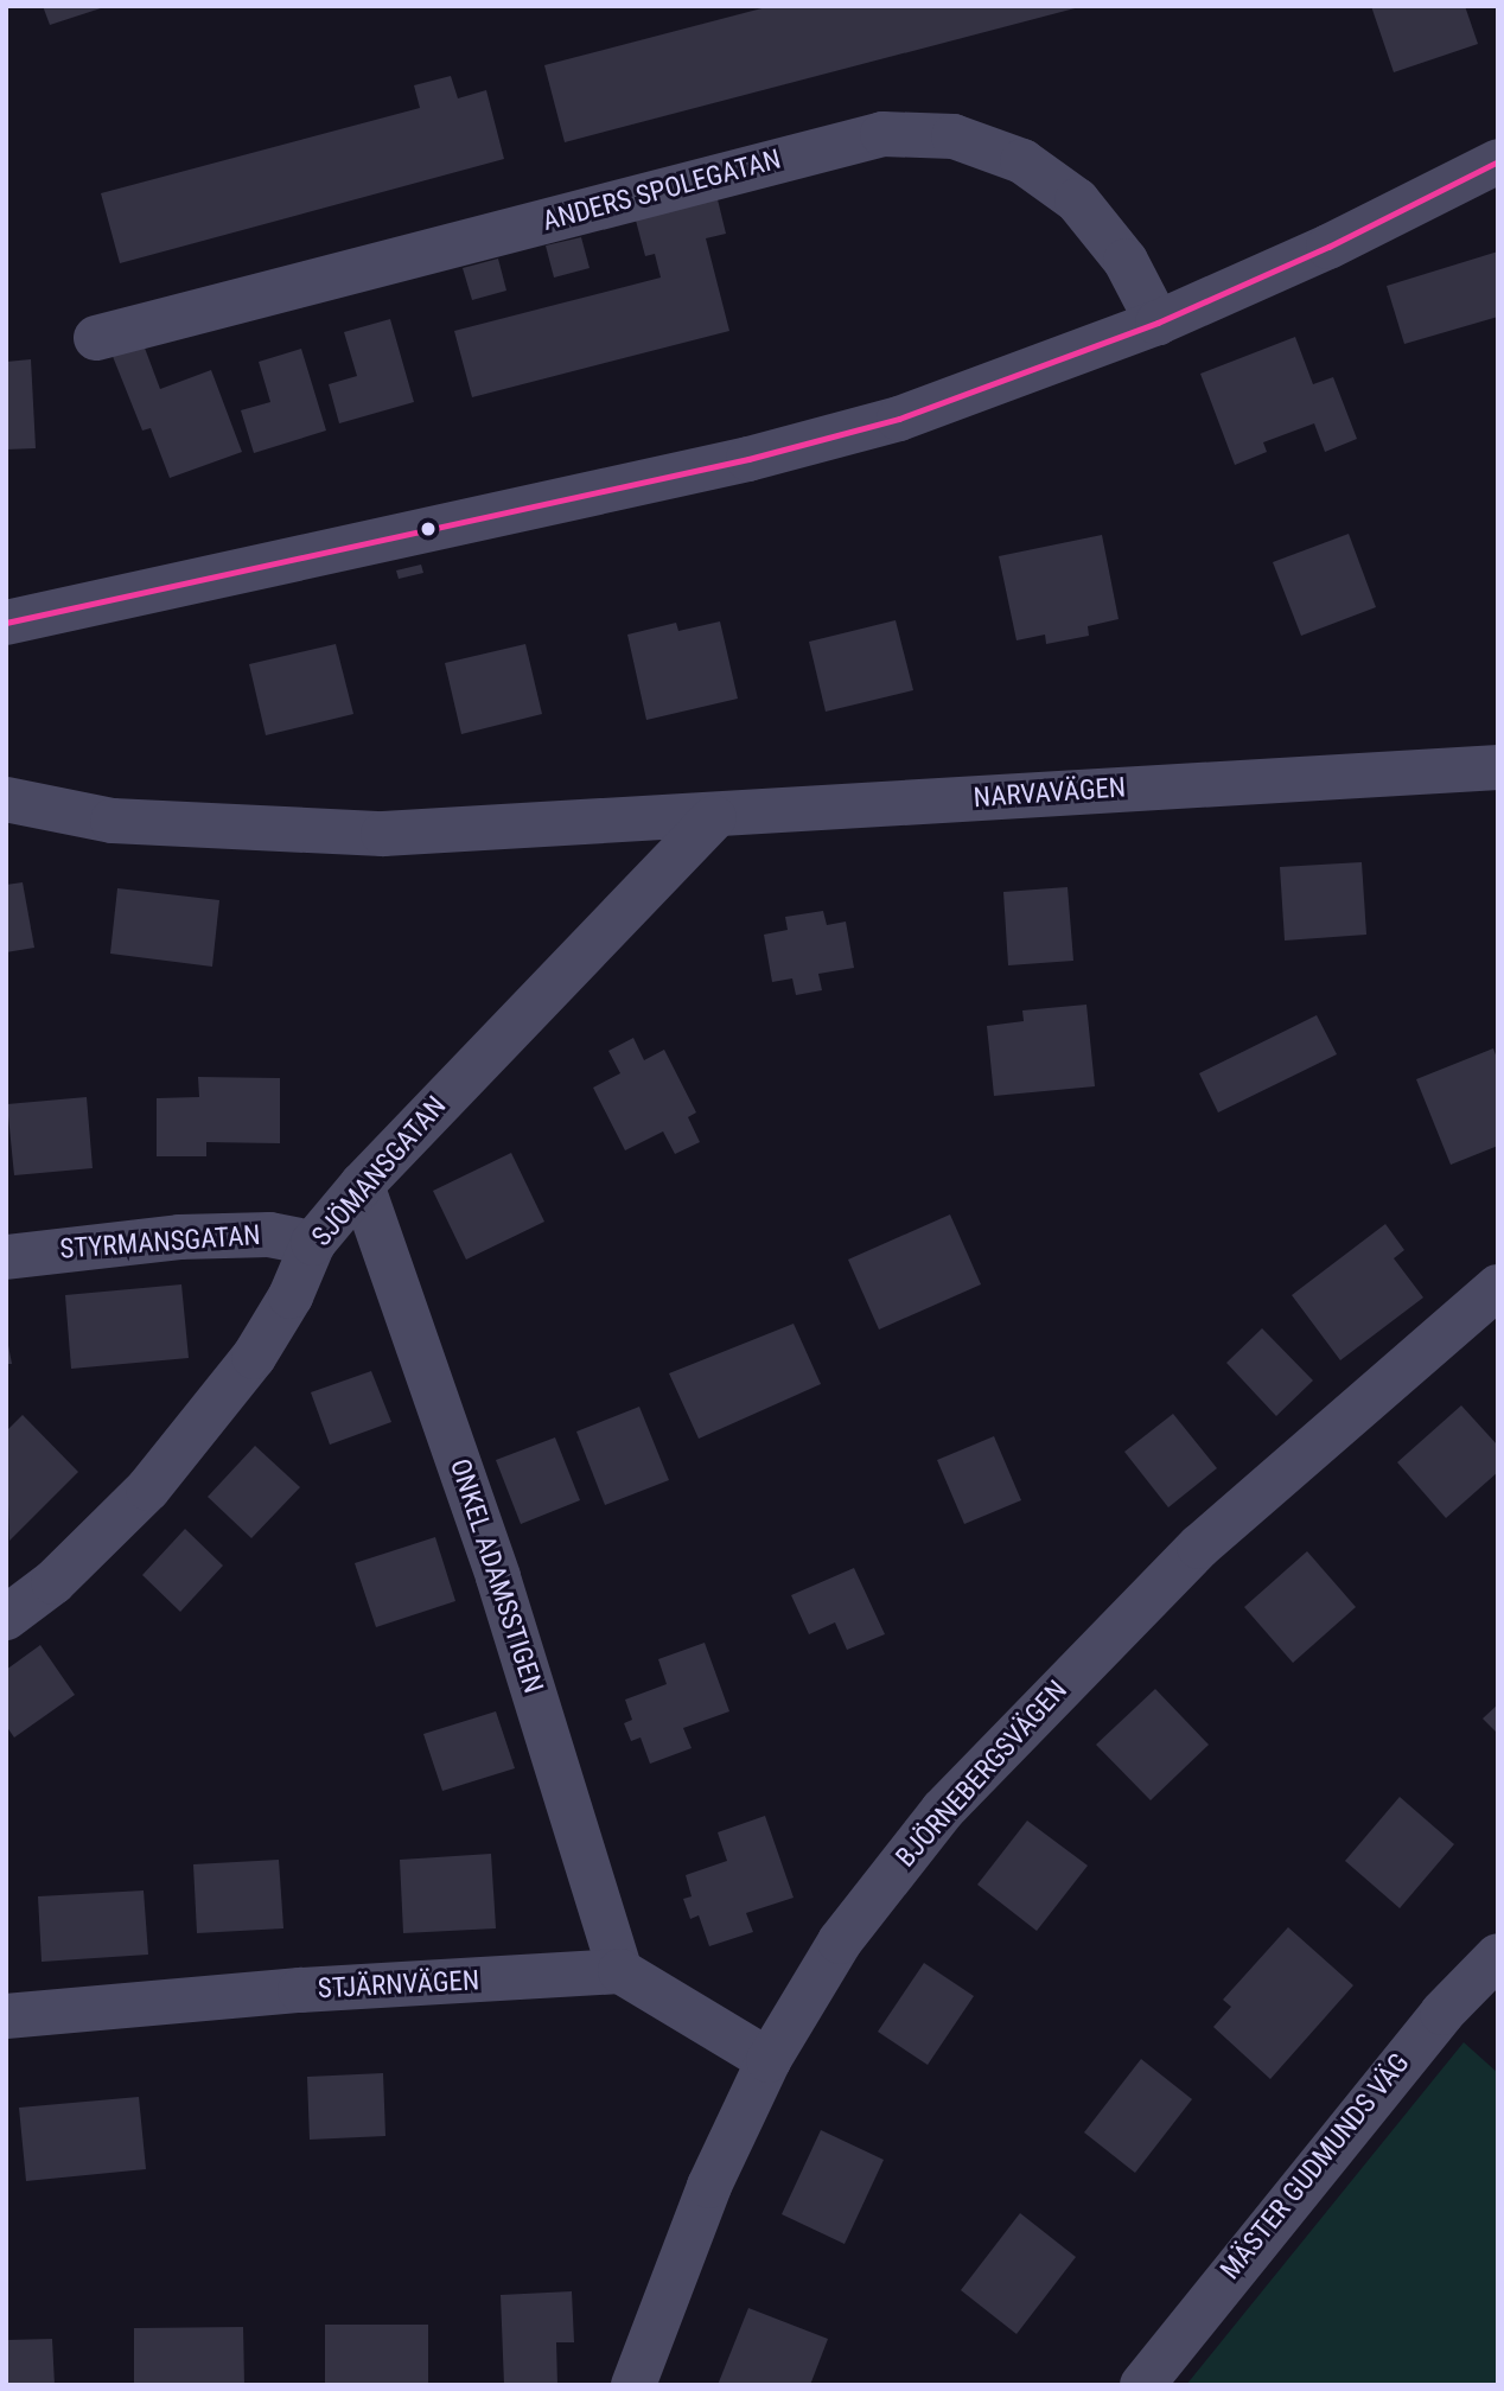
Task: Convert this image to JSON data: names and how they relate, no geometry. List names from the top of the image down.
{
  "streets": {
    "street": [
      "ANDERS SPOLEGATAN",
      "NARVAVÄGEN",
      "SJÖMANSGATAN",
      "STYRMANSGATAN",
      "ONKEL ADAMSSTIGEN",
      "BJÖRNEBERGSVÄGEN",
      "STJÄRNVÄGEN",
      "MÄSTER GUDMUNDS VÄG"
    ]
  },
  "crossings": [
    ["NARVAVÄGEN", "SJÖMANSGATAN"],
    ["SJÖMANSGATAN", "STYRMANSGATAN"],
    ["SJÖMANSGATAN", "ONKEL ADAMSSTIGEN"],
    ["ONKEL ADAMSSTIGEN", "STJÄRNVÄGEN"]
  ]
}
